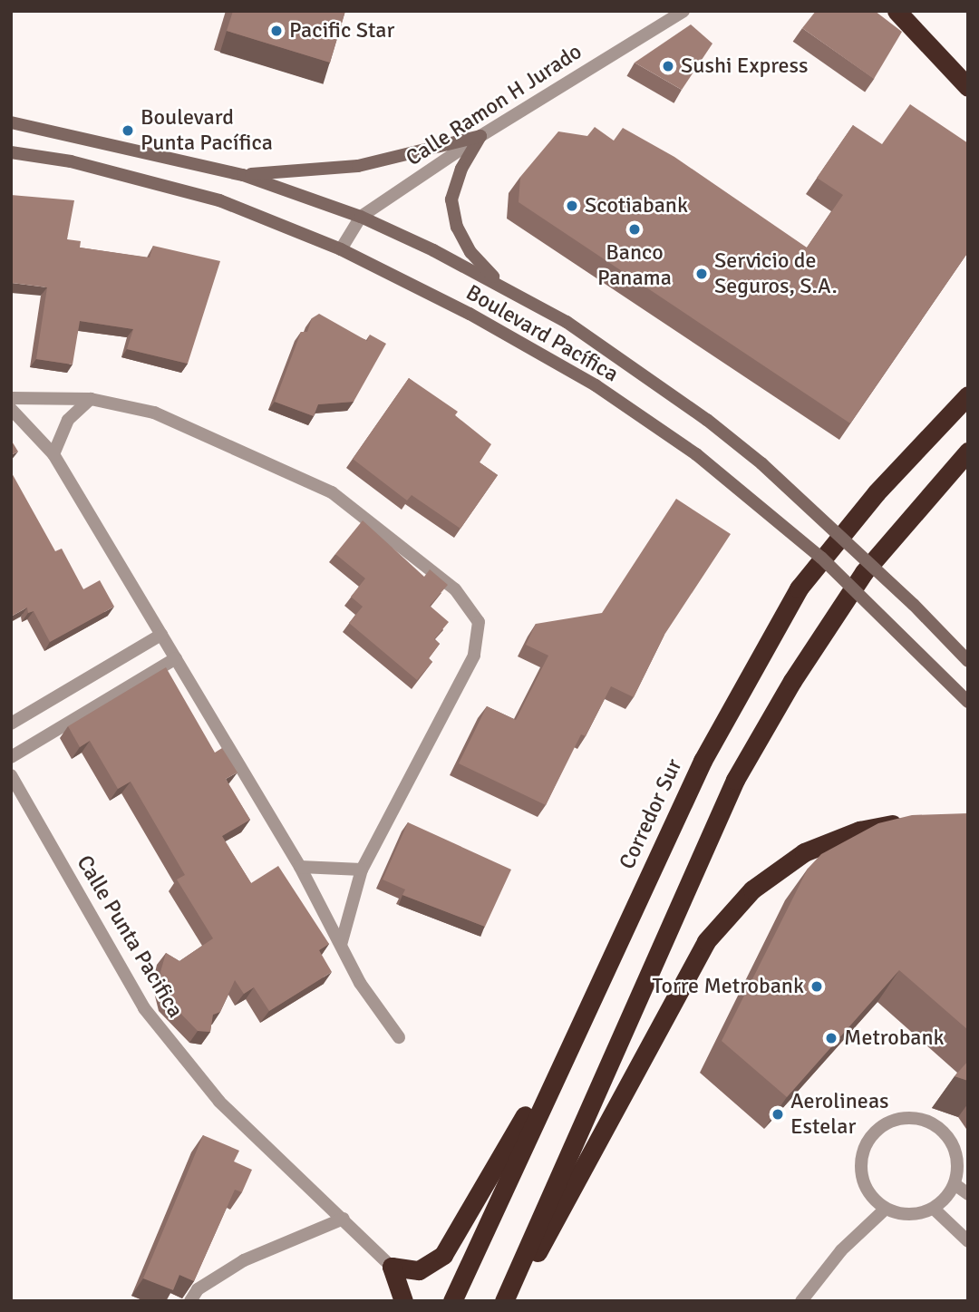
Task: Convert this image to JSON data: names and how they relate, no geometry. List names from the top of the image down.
{
  "streets": {
    "highway": ["Corredor Sur"],
    "street": ["Calle Ramon H Jurado", "Boulevard Pacífica", "Calle Punta Pacifica"]
  },
  "crossings": [
    ["Calle Ramon H Jurado", "Boulevard Pacífica"]
  ],
  "places": [
    "Pacific Star",
    "Sushi Express",
    "Boulevard Punta Pacífica",
    "Scotiabank",
    "Banco Panama",
    "Servicio de Seguros, S.A.",
    "Torre Metrobank",
    "Metrobank",
    "Aerolineas Estelar"
  ]
}
